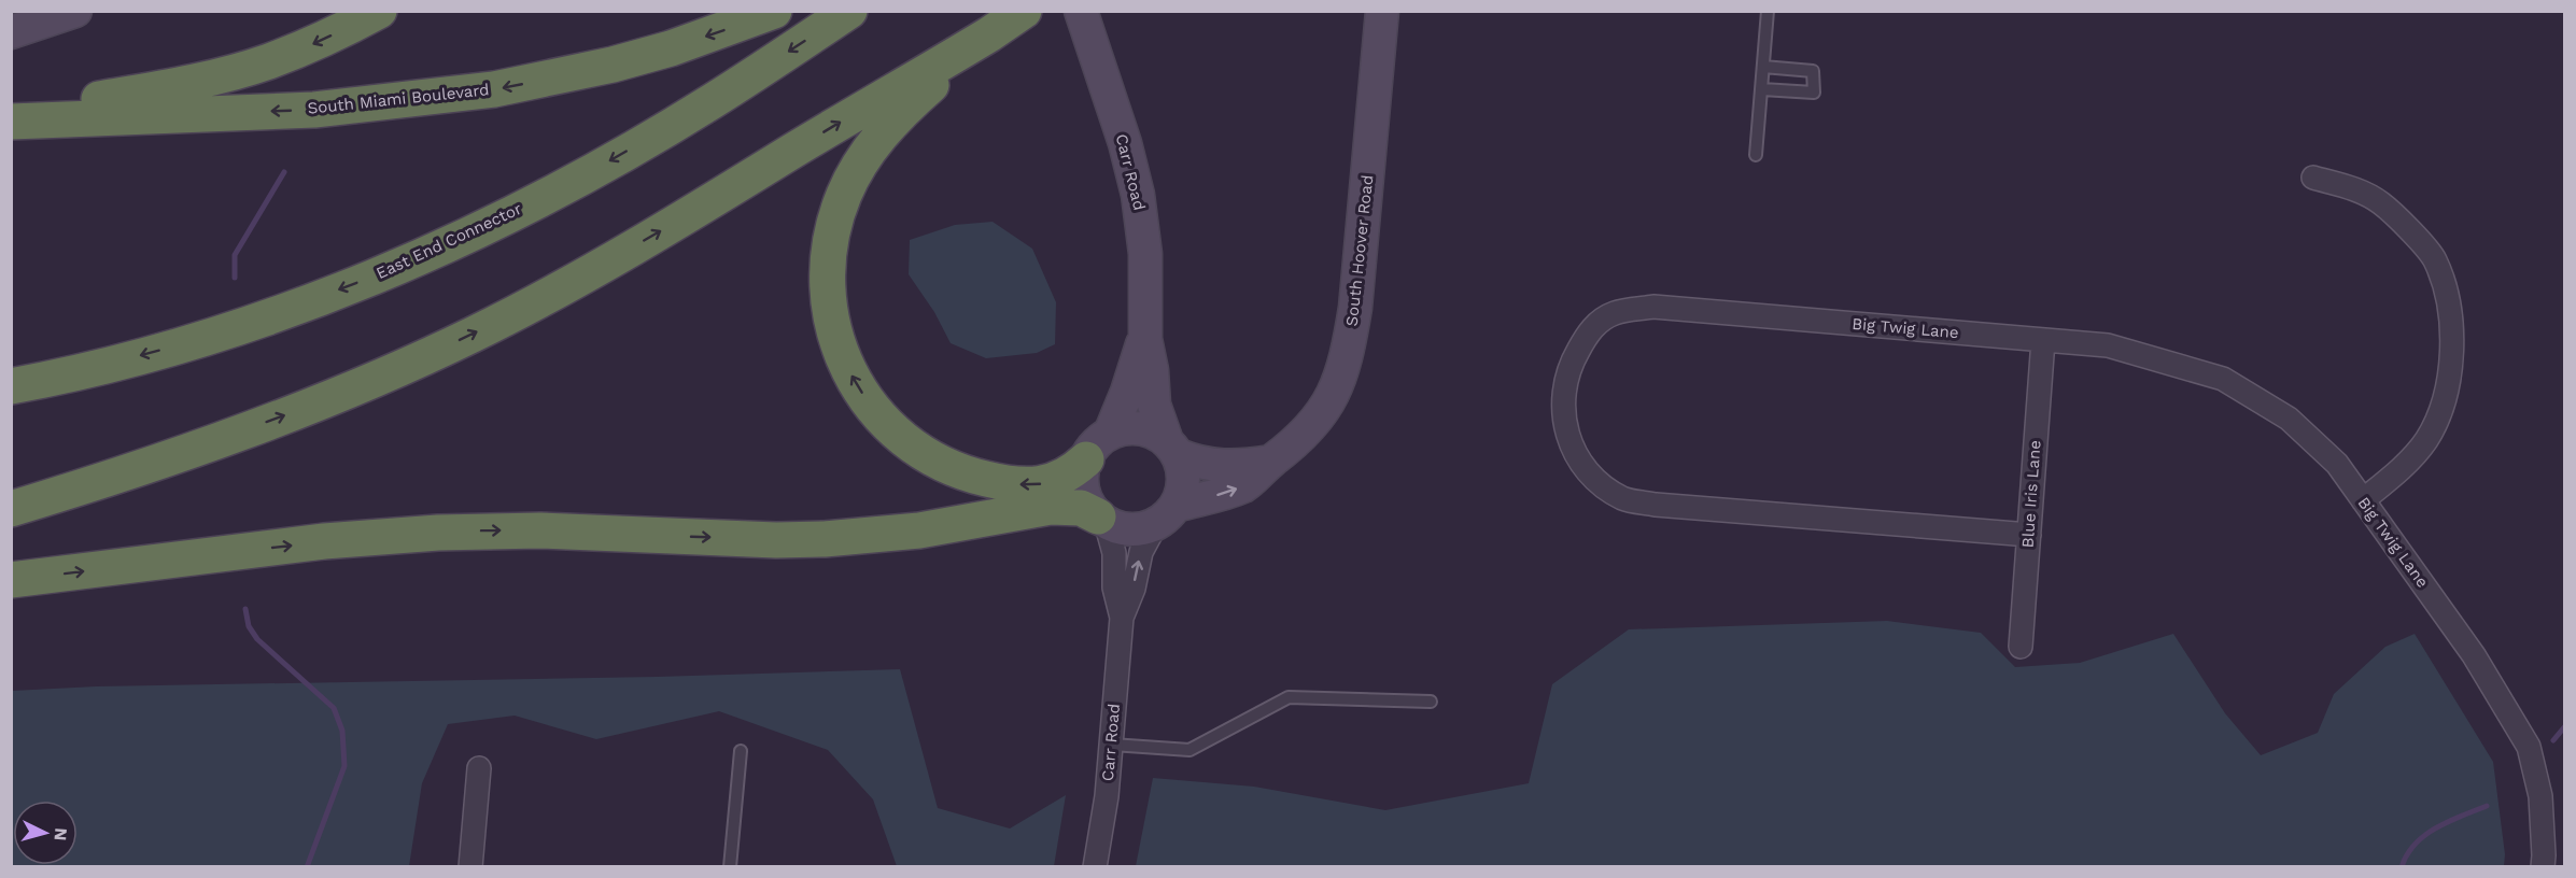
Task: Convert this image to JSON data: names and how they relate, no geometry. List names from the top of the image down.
{
  "streets": {
    "highway": ["South Miami Boulevard", "East End Connector"],
    "street": [
      "Carr Road",
      "South Hoover Road",
      "Big Twig Lane",
      "Blue Iris Lane"
    ]
  },
  "crossings": [
    ["Carr Road", "South Hoover Road"],
    ["Big Twig Lane", "Blue Iris Lane"]
  ],
  "north": "right"
}
